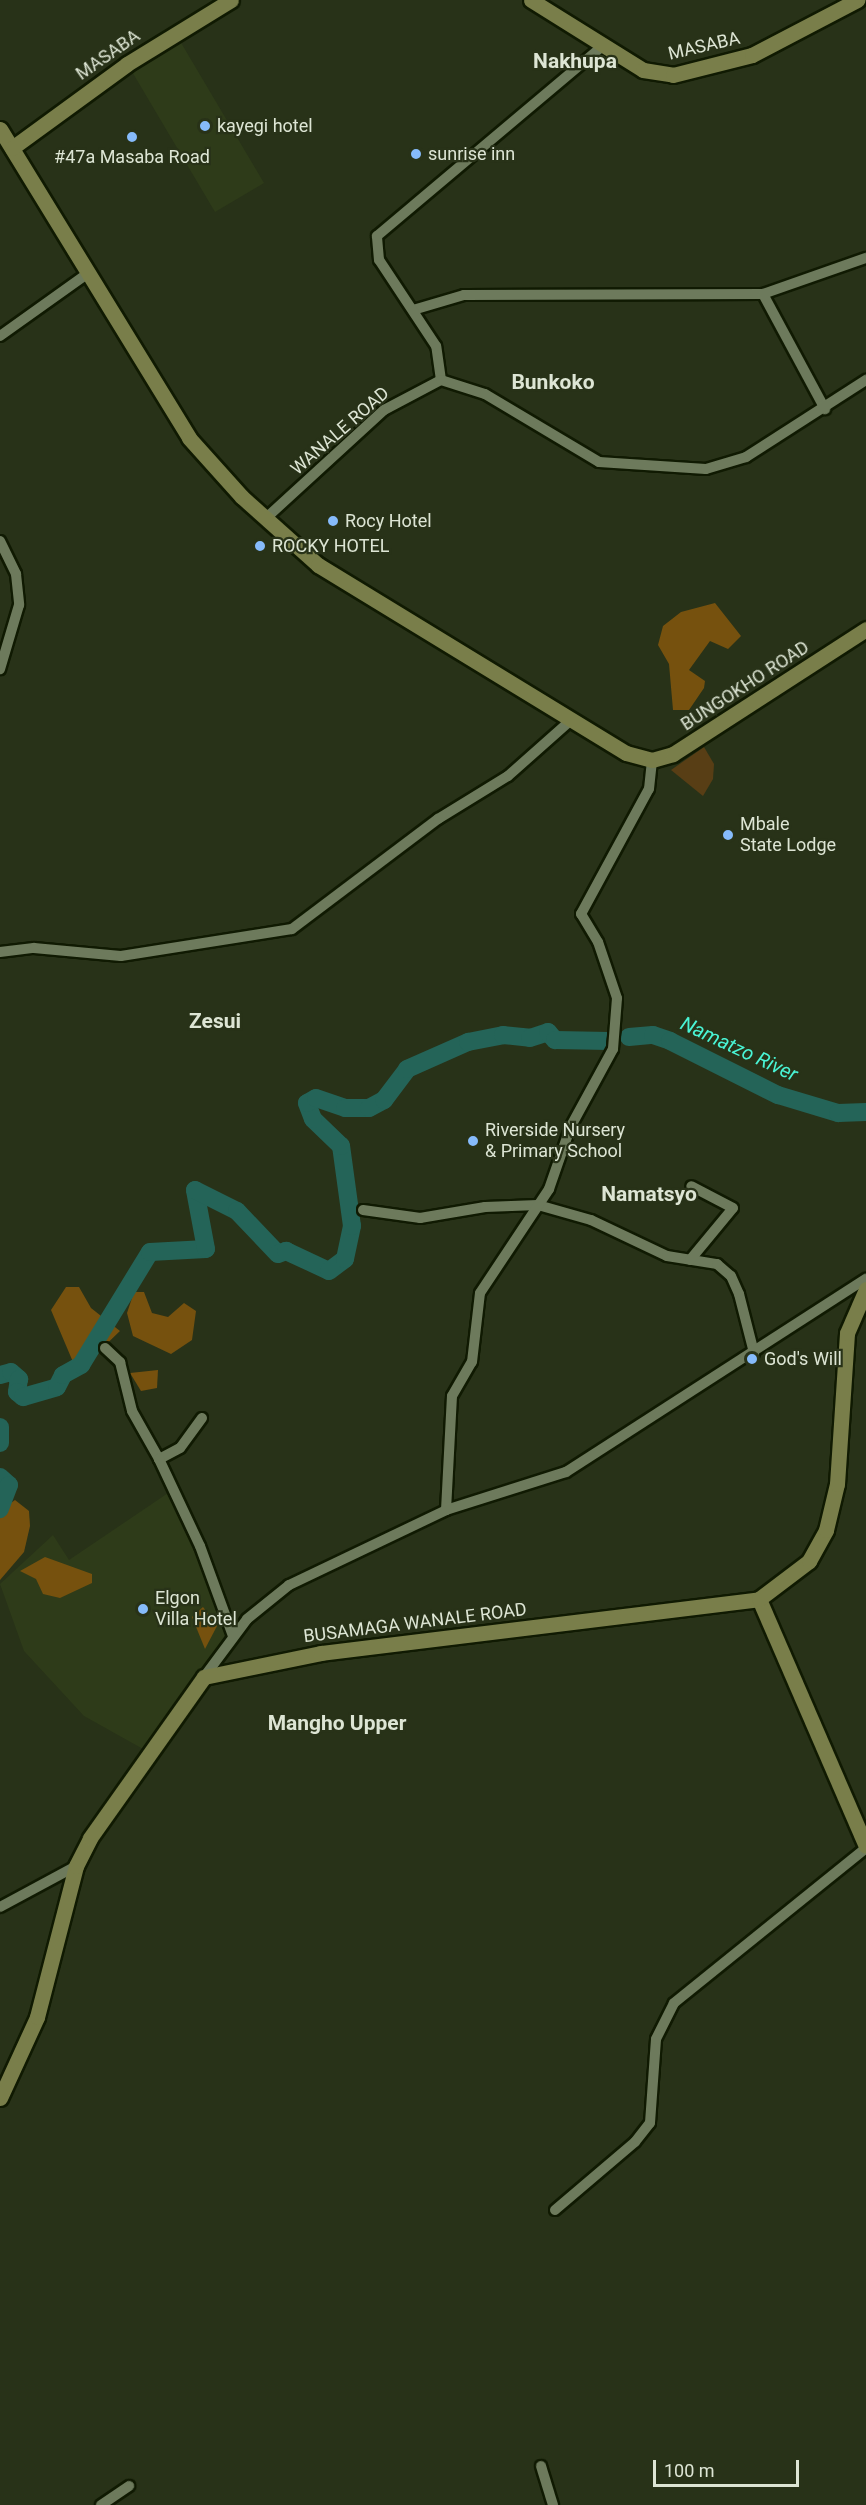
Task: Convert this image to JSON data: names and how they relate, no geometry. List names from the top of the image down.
{
  "streets": {
    "street": [
      "MASABA",
      "WANALE ROAD",
      "BUNGOKHO ROAD",
      "BUSAMAGA WANALE ROAD"
    ]
  },
  "districts": [
    "Nakhupa",
    "Bunkoko",
    "Zesui",
    "Namatsyo",
    "Mangho Upper"
  ],
  "water": ["Namatzo River"],
  "places": [
    "kayegi hotel",
    "#47a Masaba Road",
    "sunrise inn",
    "Rocy Hotel",
    "ROCKY HOTEL",
    "Mbale State Lodge",
    "Riverside Nursery & Primary School",
    "God's Will",
    "Elgon Villa Hotel"
  ],
  "scale_bar": "100 m"
}
